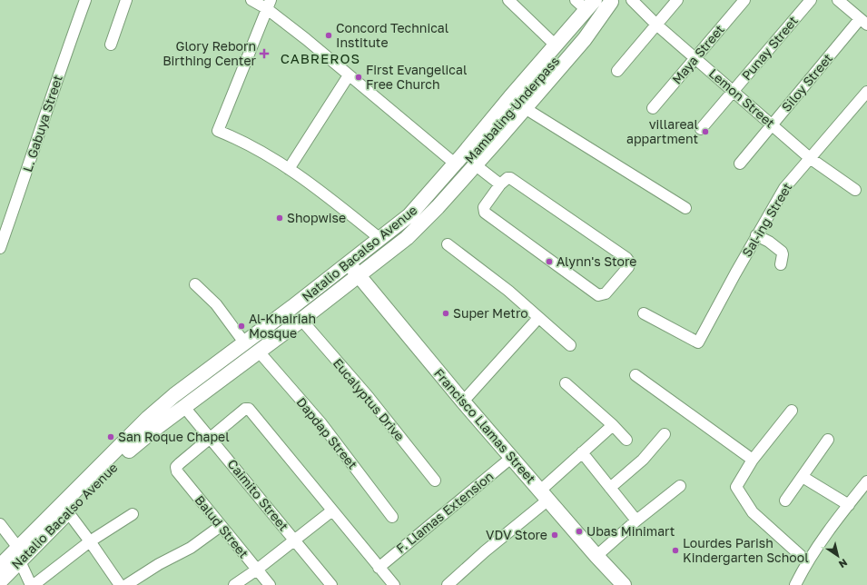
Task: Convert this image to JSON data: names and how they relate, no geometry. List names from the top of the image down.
{
  "streets": {
    "main road": ["Mambaling Underpass", "Natalio Bacalso Avenue", "Francisco Llamas Street"],
    "street": [
      "Punay Street",
      "Maya Street",
      "Siloy Street",
      "Lemon Street",
      "L. Gabuya Street",
      "Sal-ing Street",
      "Eucalyptus Drive",
      "Dapdap Street",
      "Caimito Street",
      "F. Llamas Extension",
      "Balud Street"
    ]
  },
  "crossings": [
    ["Punay Street", "Lemon Street"],
    ["Maya Street", "Lemon Street"],
    ["Siloy Street", "Lemon Street"],
    ["Lemon Street", "Sal-ing Street"],
    ["Mambaling Underpass", "Natalio Bacalso Avenue"],
    ["Natalio Bacalso Avenue", "Eucalyptus Drive"],
    ["Natalio Bacalso Avenue", "Francisco Llamas Street"],
    ["Natalio Bacalso Avenue", "Dapdap Street"],
    ["Natalio Bacalso Avenue", "Caimito Street"],
    ["Francisco Llamas Street", "F. Llamas Extension"],
    ["Caimito Street", "Balud Street"]
  ],
  "districts": ["CABREROS"],
  "places": {
    "other": [
      "Concord Technical Institute",
      "First Evangelical Free Church",
      "villareal appartment",
      "Shopwise",
      "Alynn's Store",
      "Super Metro",
      "Al-Khairiah Mosque",
      "San Roque Chapel",
      "Ubas Minimart",
      "VDV Store",
      "Lourdes Parish Kindergarten School"
    ],
    "health": ["Glory Reborn Birthing Center"]
  },
  "north": "bottom right"
}
